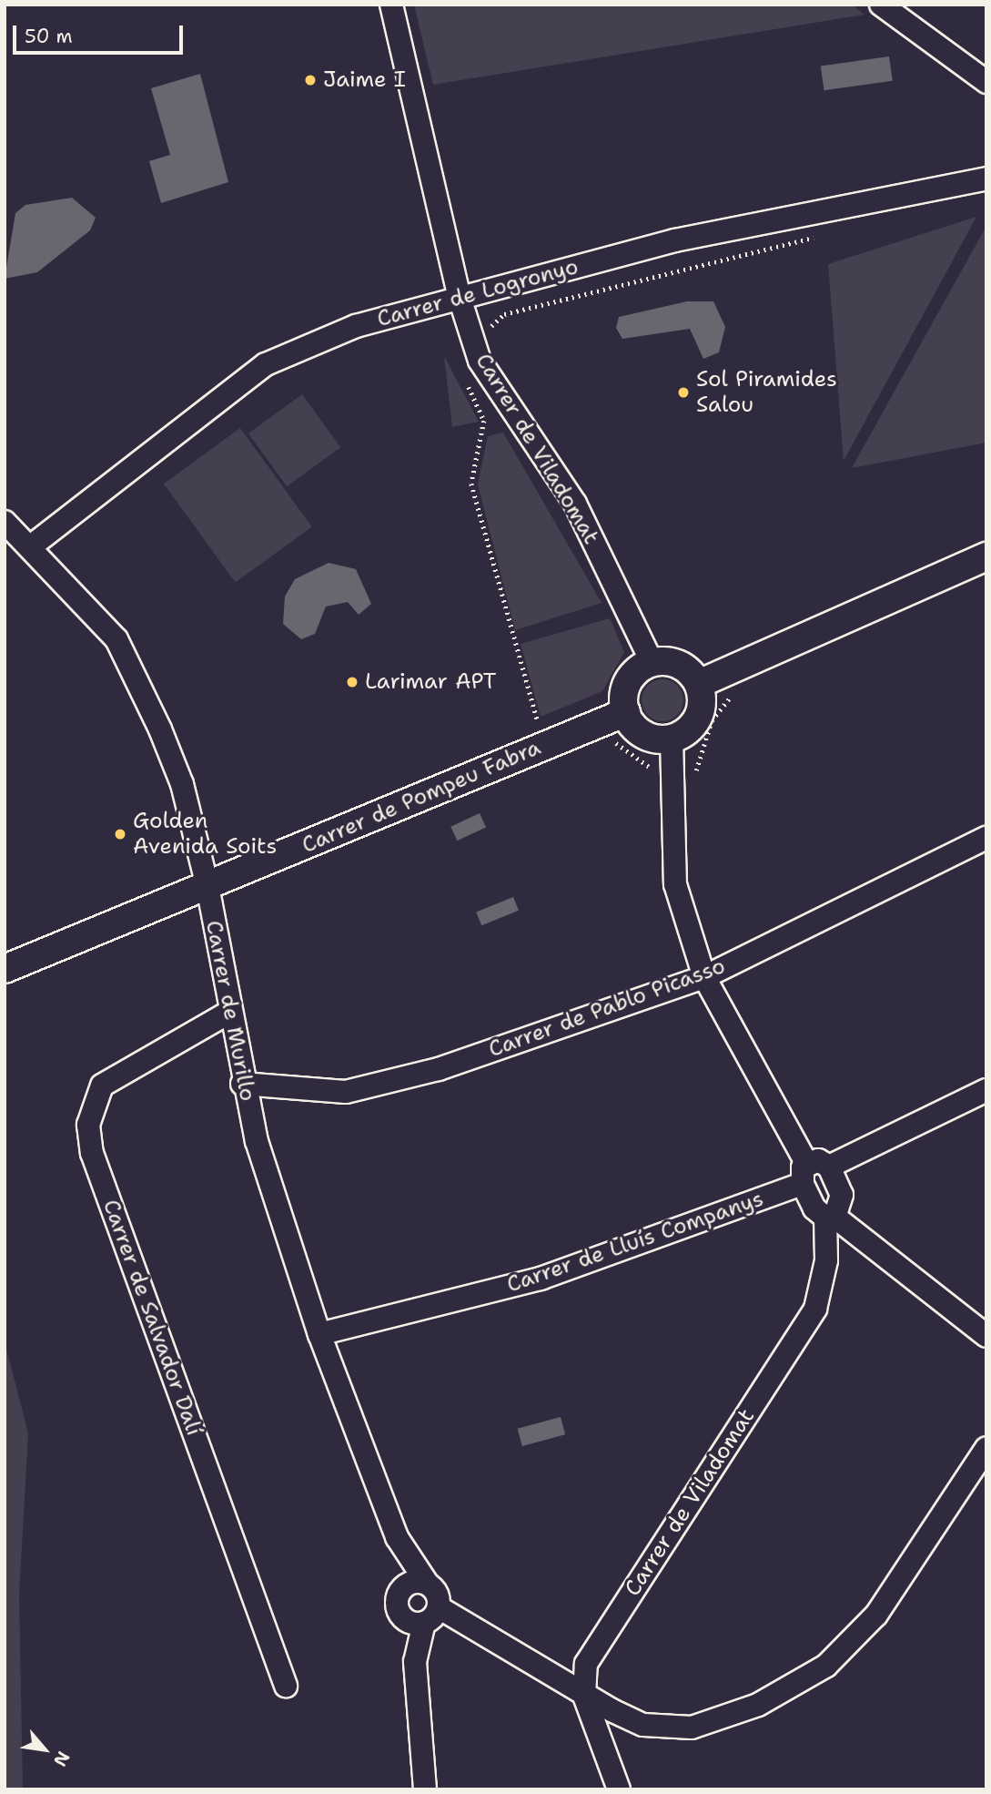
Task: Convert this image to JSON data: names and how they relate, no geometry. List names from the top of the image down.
{
  "streets": {
    "street": [
      "Carrer de Logronyo",
      "Carrer de Viladomat",
      "Carrer de Pompeu Fabra",
      "Carrer de Pablo Picasso",
      "Carrer de Murillo",
      "Carrer de Lluís Companys",
      "Carrer de Salvador Dalí"
    ]
  },
  "crossings": [
    ["Carrer de Logronyo", "Carrer de Viladomat"],
    ["Carrer de Logronyo", "Carrer de Murillo"],
    ["Carrer de Viladomat", "Carrer de Pompeu Fabra"],
    ["Carrer de Viladomat", "Carrer de Lluís Companys"],
    ["Carrer de Pompeu Fabra", "Carrer de Murillo"],
    ["Carrer de Pablo Picasso", "Carrer de Murillo"],
    ["Carrer de Murillo", "Carrer de Lluís Companys"],
    ["Carrer de Murillo", "Carrer de Salvador Dalí"]
  ],
  "places": [
    "Jaime I",
    "Sol Piramides Salou",
    "Larimar APT",
    "Golden Avenida Soits"
  ],
  "scale_bar": "50 m",
  "north": "bottom right"
}
